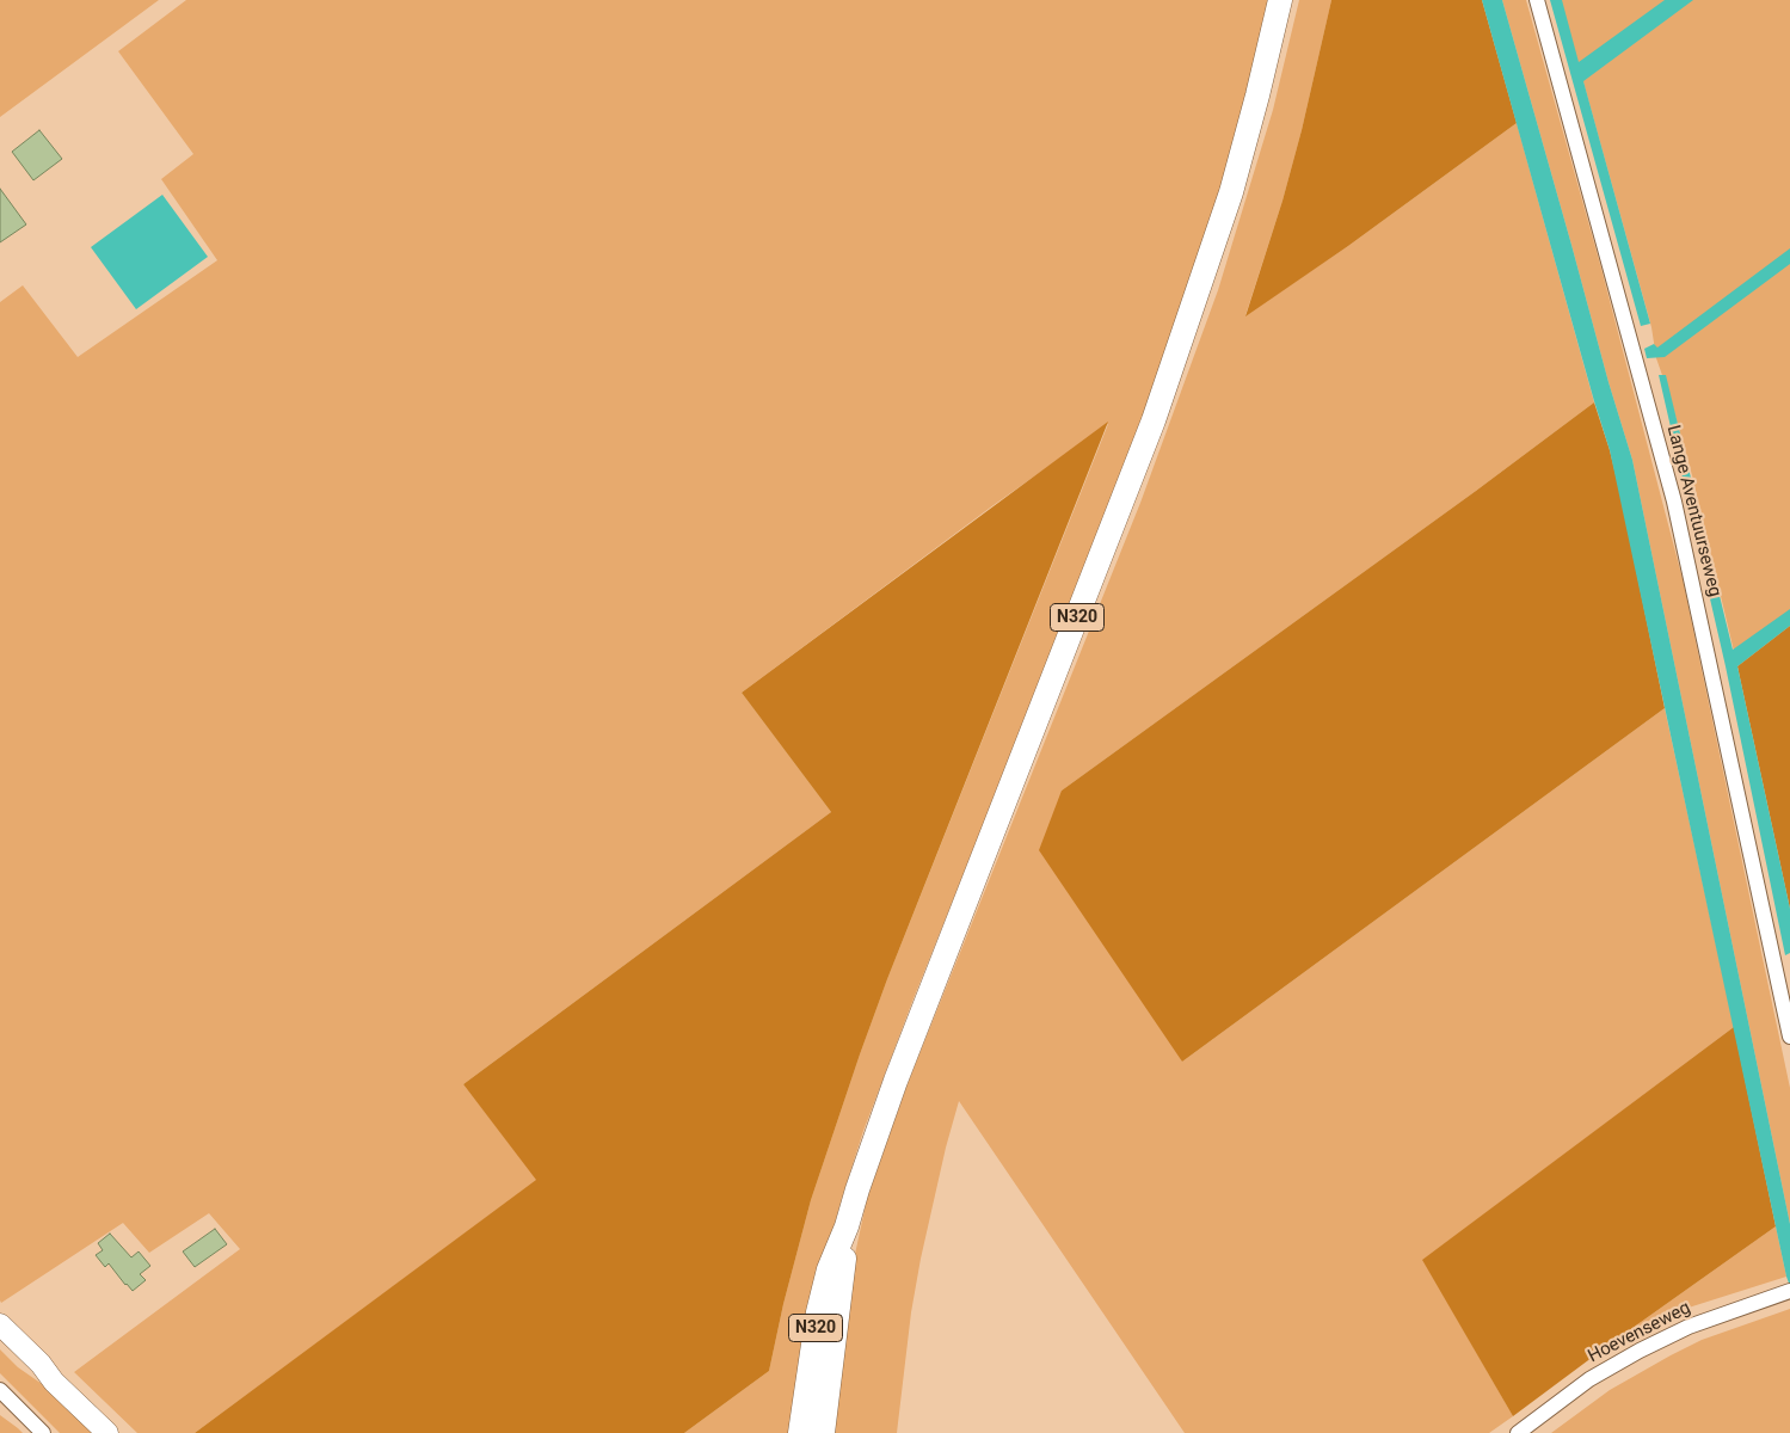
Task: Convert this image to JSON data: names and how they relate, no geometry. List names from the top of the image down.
{
  "streets": {
    "main road": ["N320"],
    "street": ["Lange Aventuurseweg", "Hoevenseweg"]
  }
}
